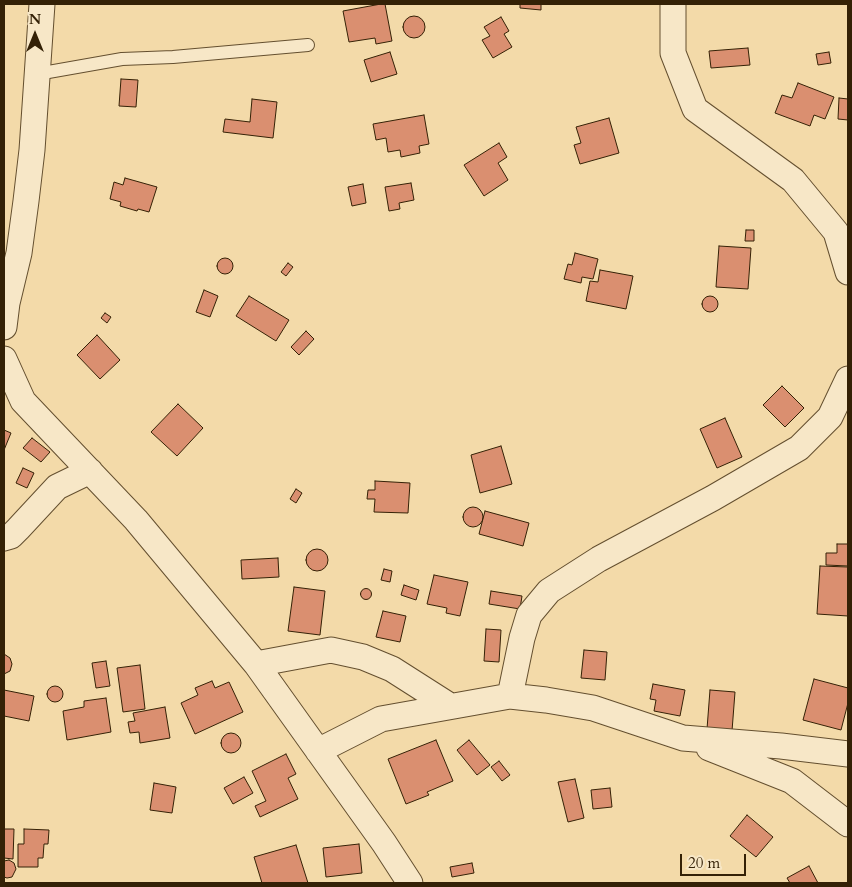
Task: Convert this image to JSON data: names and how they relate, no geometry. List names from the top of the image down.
{
  "scale_bar": "20 m",
  "north": "top"
}
